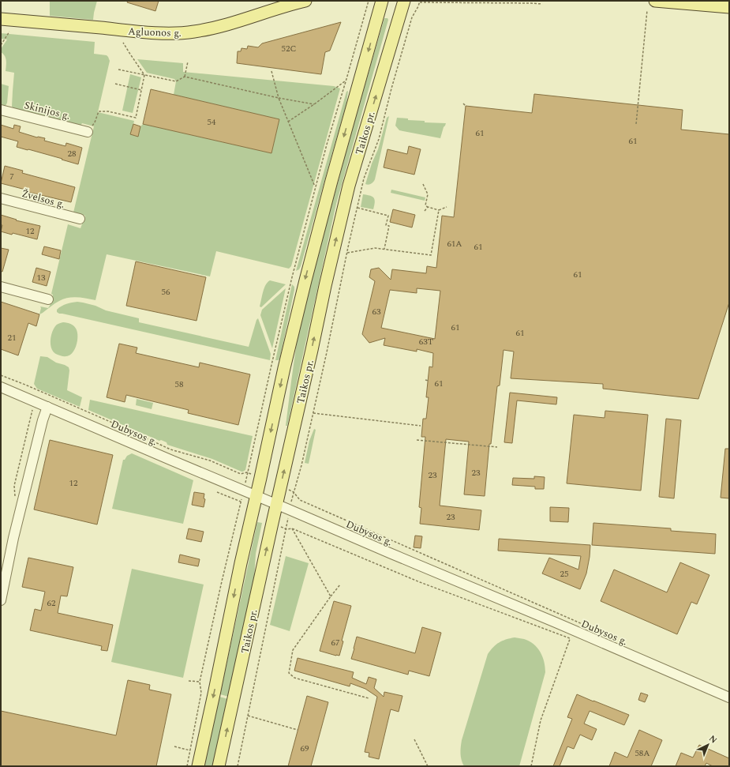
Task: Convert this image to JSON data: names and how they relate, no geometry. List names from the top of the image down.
{
  "streets": {
    "main road": ["Agluonos g.", "Taikos pr."],
    "street": ["Skinijos g.", "Žvelsos g.", "Dubysos g."]
  },
  "crossings": [
    ["Taikos pr.", "Dubysos g."]
  ],
  "house_numbers": [
    "52C",
    "54",
    "61",
    "61",
    "28",
    "7",
    "12",
    "61A",
    "61",
    "61",
    "13",
    "56",
    "63",
    "61",
    "61",
    "21",
    "63T",
    "61",
    "58",
    "23",
    "23",
    "12",
    "23",
    "25",
    "62",
    "67",
    "69",
    "58A"
  ],
  "north": "top right"
}
